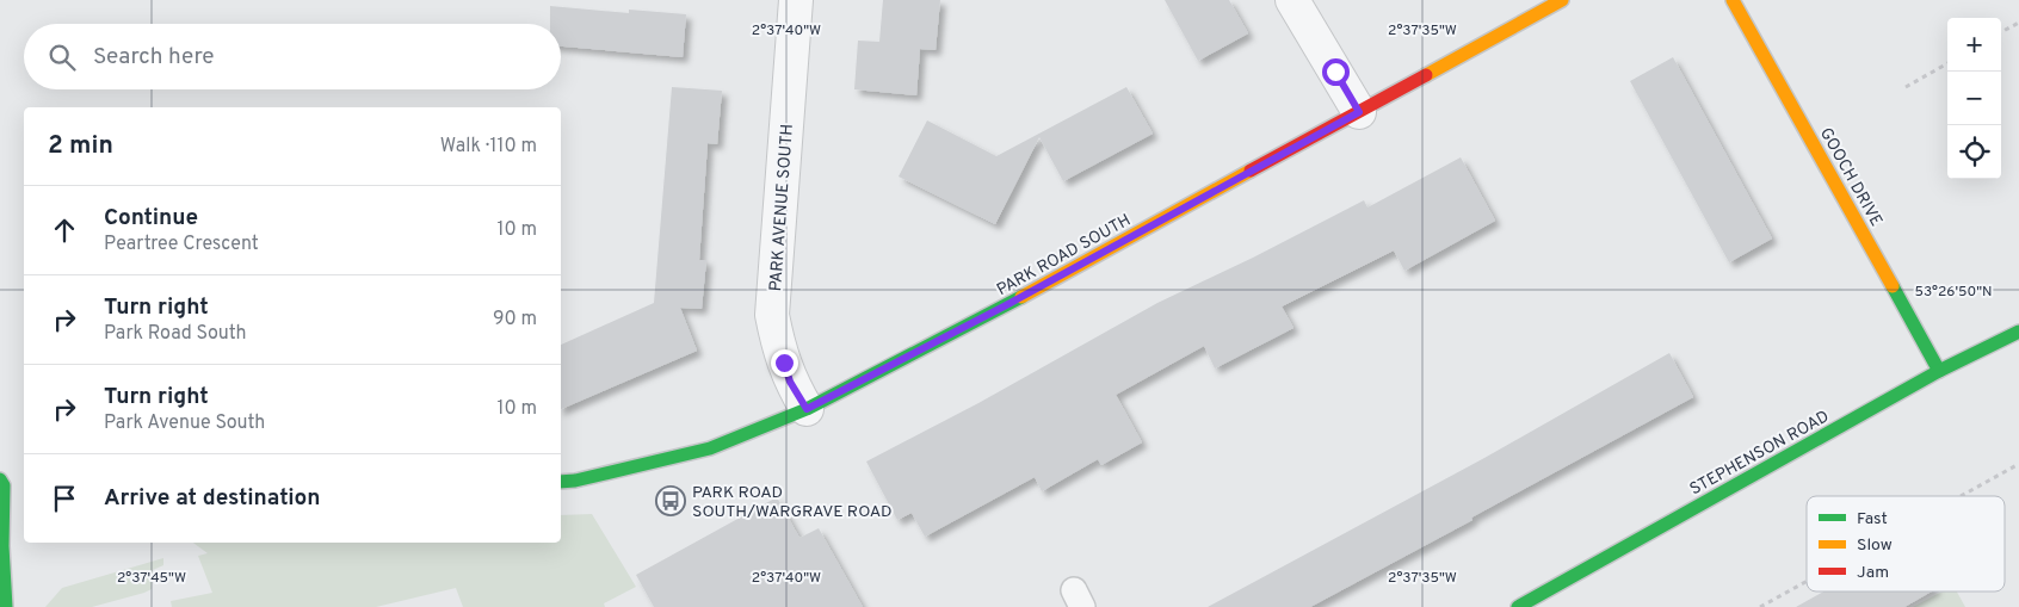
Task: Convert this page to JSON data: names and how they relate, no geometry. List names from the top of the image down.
{
  "streets": {
    "street": [
      "GOOCH DRIVE",
      "PARK AVENUE SOUTH",
      "PARK ROAD SOUTH",
      "STEPHENSON ROAD"
    ]
  },
  "crossings": [
    ["GOOCH DRIVE", "STEPHENSON ROAD"],
    ["PARK AVENUE SOUTH", "PARK ROAD SOUTH"]
  ],
  "places": {
    "bus stop": ["PARK ROAD SOUTH/WARGRAVE ROAD"]
  },
  "legend": ["Fast", "Slow", "Jam"],
  "page": {
    "map_buttons": ["+", "−"],
    "search": "Search here",
    "heading": ["2 min", "Walk · 110 m"],
    "list": [
      ["Continue", "Peartree Crescent", "10 m"],
      ["Turn right", "Park Road South", "90 m"],
      ["Turn right", "Park Avenue South", "10 m"],
      "Arrive at destination"
    ]
  },
  "coordinates": [
    "2°37'40\"W",
    "2°37'35\"W",
    "53°26'50\"N",
    "2°37'45\"W"
  ]
}
